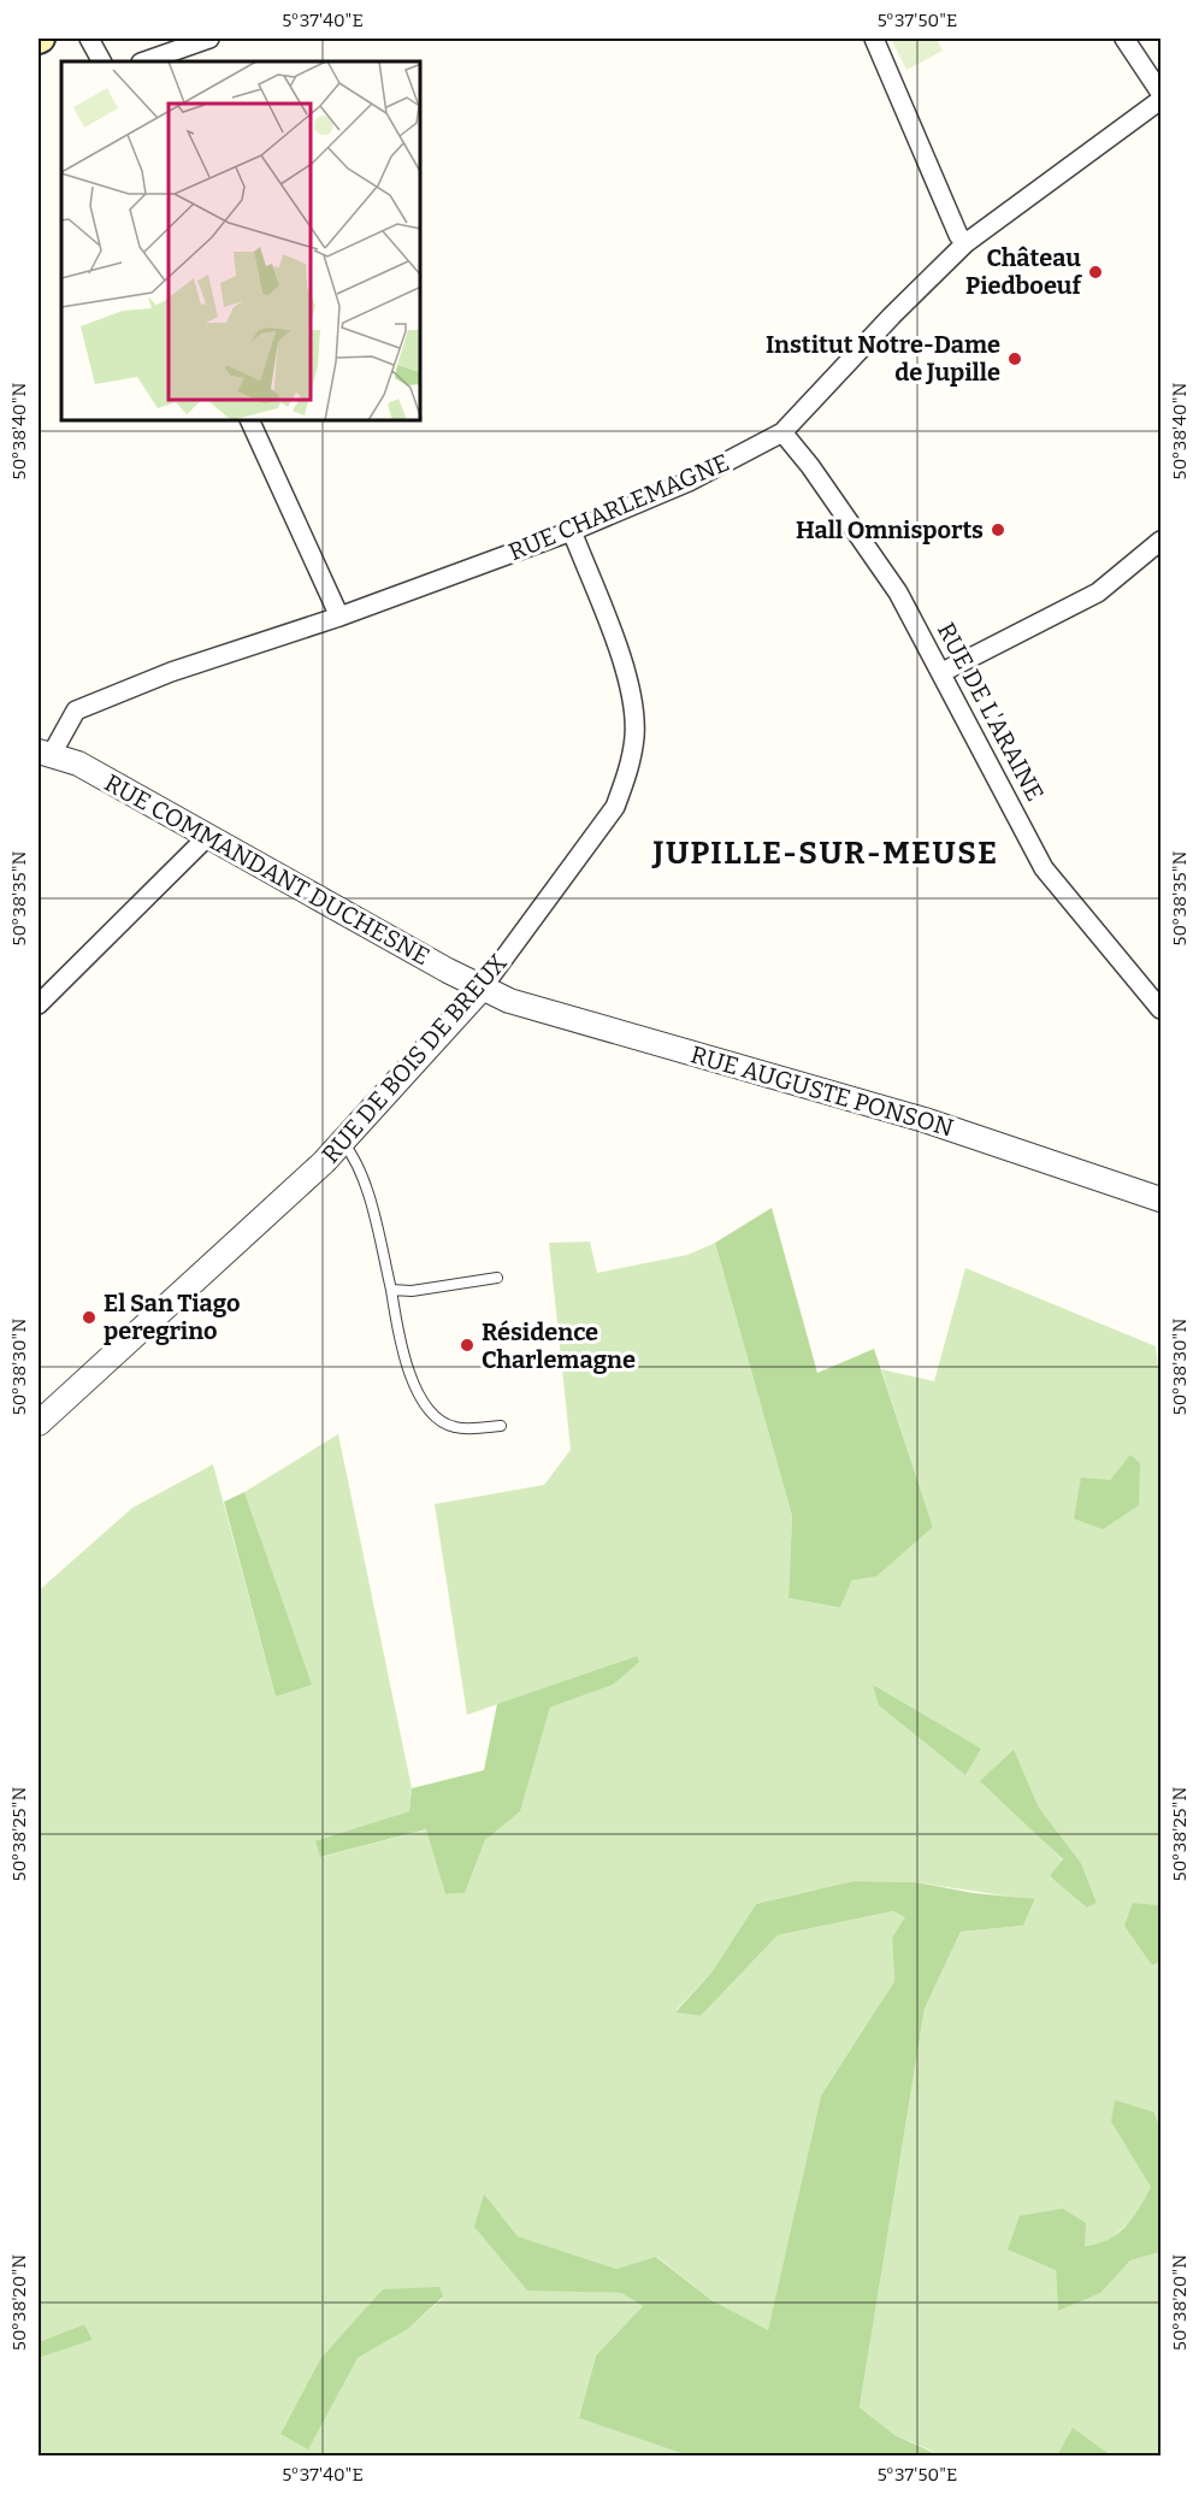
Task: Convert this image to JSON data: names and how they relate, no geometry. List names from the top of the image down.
{
  "streets": {
    "street": [
      "RUE CHARLEMAGNE",
      "RUE DE L'ARAINE",
      "RUE COMMANDANT DUCHESNE",
      "RUE DE BOIS DE BREUX",
      "RUE AUGUSTE PONSON"
    ]
  },
  "crossings": [
    ["RUE CHARLEMAGNE", "RUE DE L'ARAINE"],
    ["RUE CHARLEMAGNE", "RUE COMMANDANT DUCHESNE"],
    ["RUE CHARLEMAGNE", "RUE DE BOIS DE BREUX"],
    ["RUE COMMANDANT DUCHESNE", "RUE DE BOIS DE BREUX"],
    ["RUE COMMANDANT DUCHESNE", "RUE AUGUSTE PONSON"],
    ["RUE DE BOIS DE BREUX", "RUE AUGUSTE PONSON"]
  ],
  "districts": ["JUPILLE-SUR-MEUSE"],
  "places": [
    "Château Piedboeuf",
    "Institut Notre-Dame de Jupille",
    "Hall Omnisports",
    "El San Tiago peregrino",
    "Résidence Charlemagne"
  ],
  "coordinates": [
    "5°37'40\"E",
    "5°37'50\"E",
    "50°38'40\"N",
    "50°38'35\"N",
    "50°38'30\"N",
    "50°38'25\"N",
    "50°38'20\"N"
  ]
}
